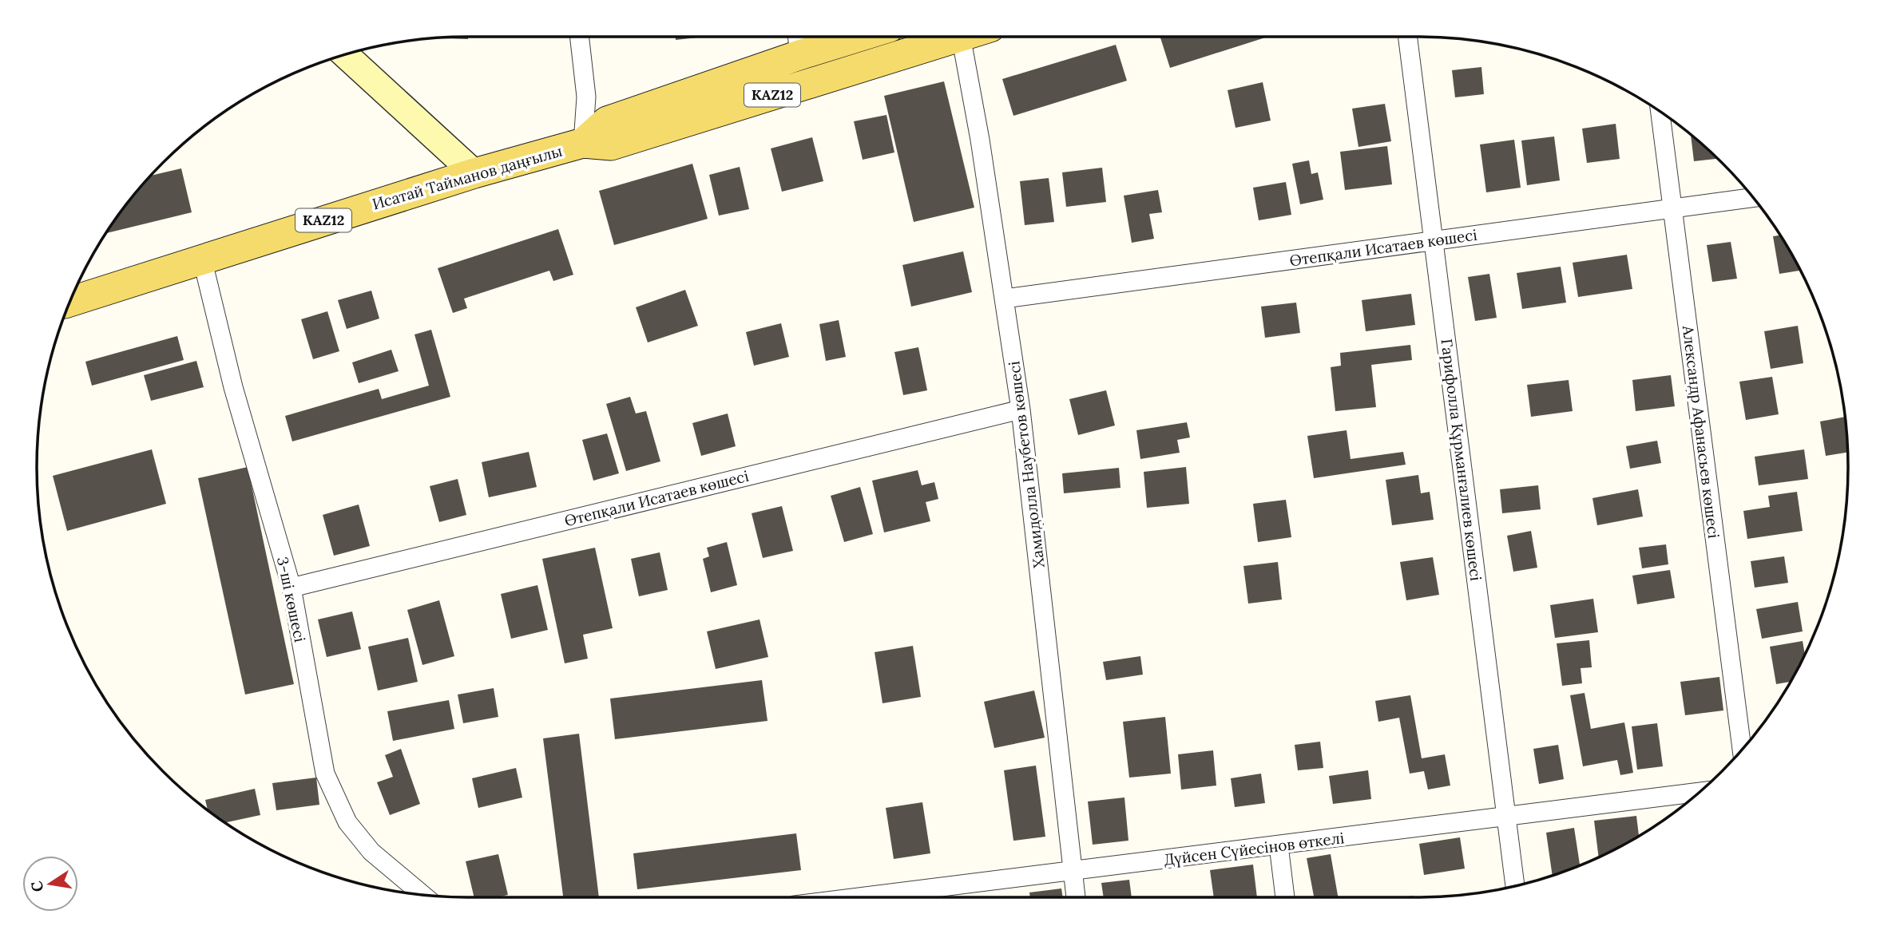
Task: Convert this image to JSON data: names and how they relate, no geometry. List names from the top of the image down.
{
  "streets": {
    "main road": ["KAZ12", "Исатай Тайманов даңғылы"],
    "street": [
      "Өтепқали Исатаев көшесі",
      "Александр Афанасьев көшесі",
      "Гарифолла Құрманғалиев көшесі",
      "Хамидолла Наубетов көшесі",
      "3-ші көшесі",
      "Дүйсен Сүйесінов өткелі"
    ]
  },
  "crossings": [
    ["Исатай Тайманов даңғылы", "3-ші көшесі"],
    ["Өтепқали Исатаев көшесі", "Александр Афанасьев көшесі"],
    ["Өтепқали Исатаев көшесі", "Гарифолла Құрманғалиев көшесі"],
    ["Өтепқали Исатаев көшесі", "Хамидолла Наубетов көшесі"],
    ["Өтепқали Исатаев көшесі", "3-ші көшесі"],
    ["Гарифолла Құрманғалиев көшесі", "Дүйсен Сүйесінов өткелі"],
    ["Хамидолла Наубетов көшесі", "Дүйсен Сүйесінов өткелі"]
  ],
  "north": "left"
}
